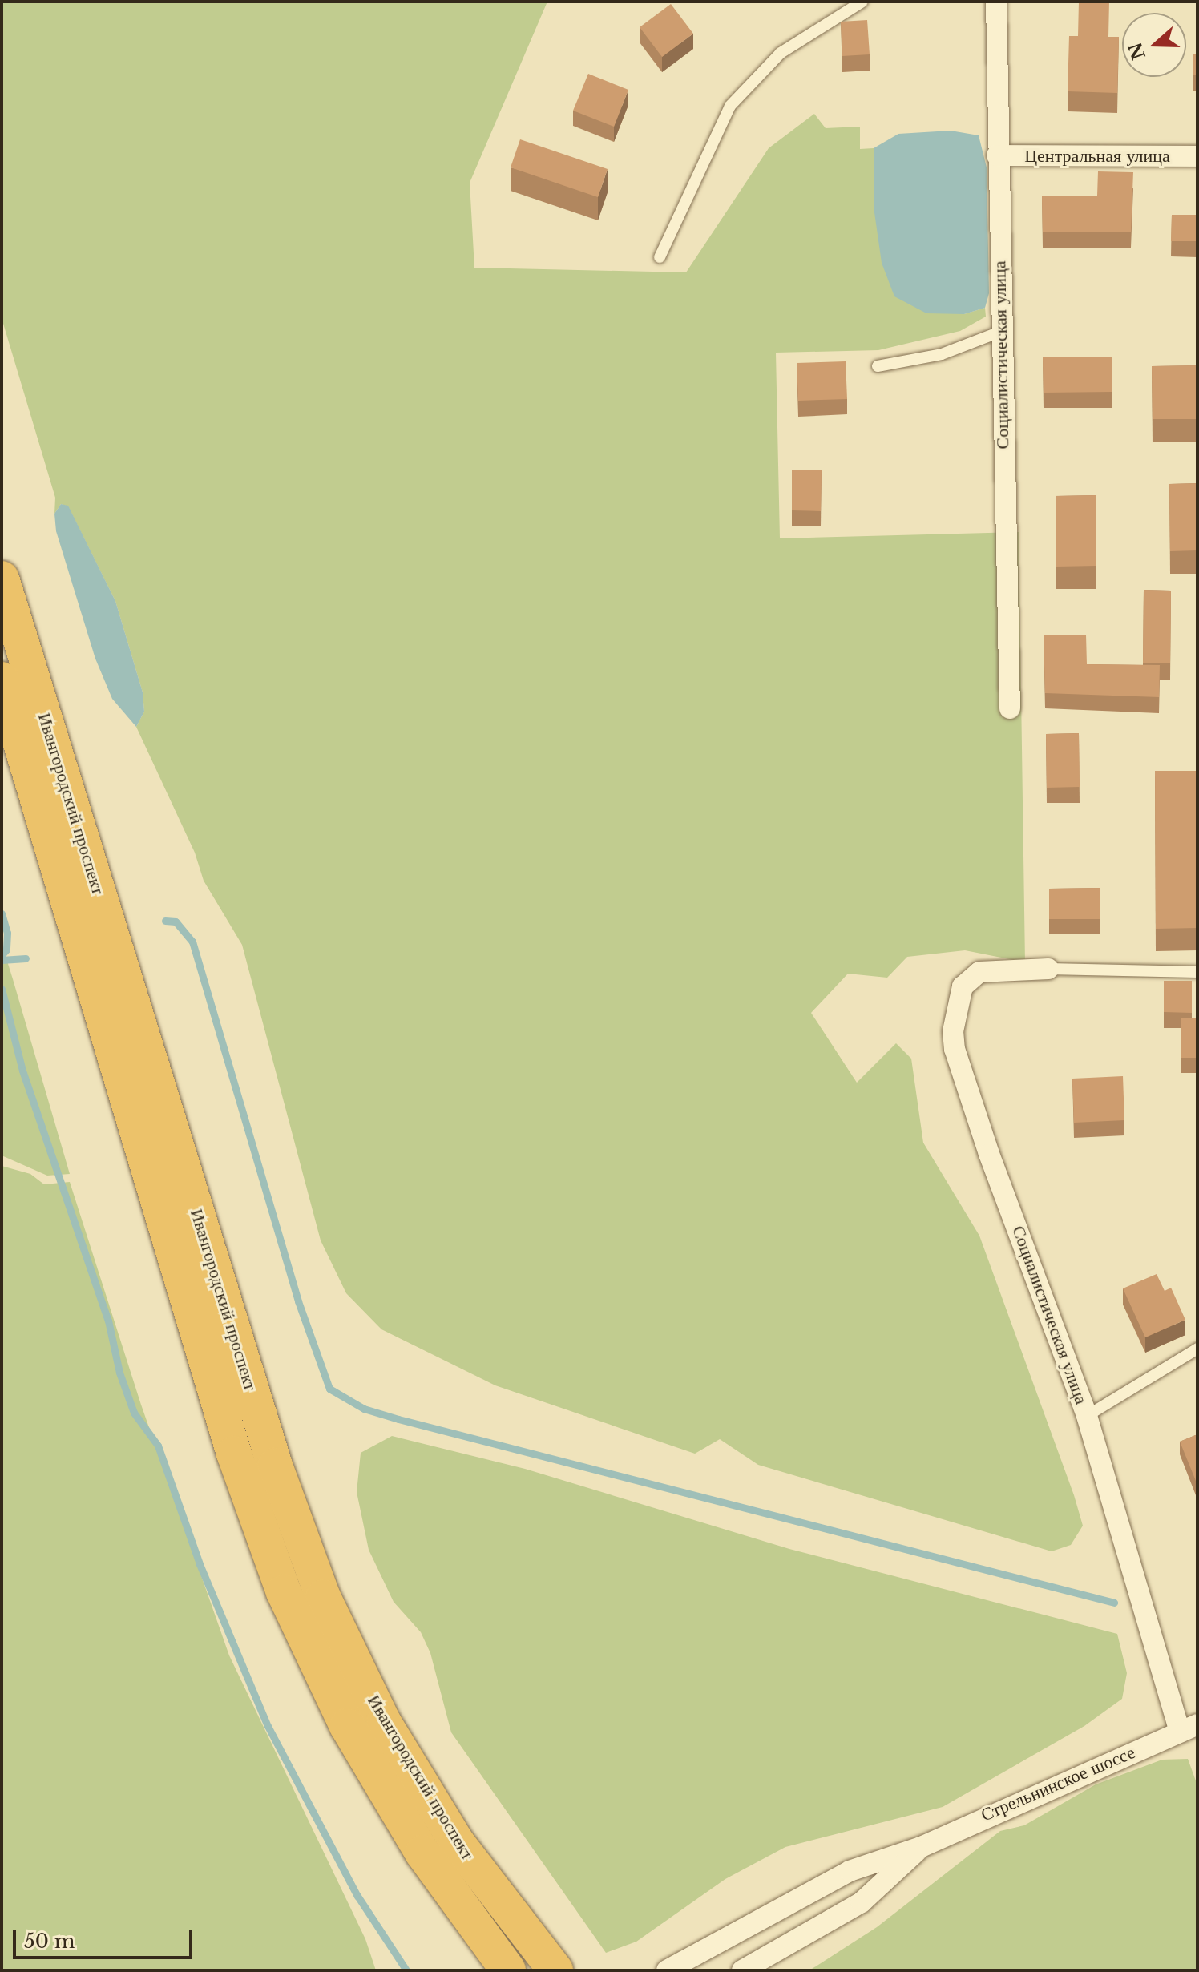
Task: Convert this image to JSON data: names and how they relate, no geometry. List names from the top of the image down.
{
  "streets": {
    "highway": ["Ивангородский проспект"],
    "street": ["Центральная улица", "Социалистическая улица", "Стрельнинское шоссе"]
  },
  "crossings": [
    ["Центральная улица", "Социалистическая улица"],
    ["Социалистическая улица", "Стрельнинское шоссе"]
  ],
  "scale_bar": "50 m",
  "north": "left"
}
